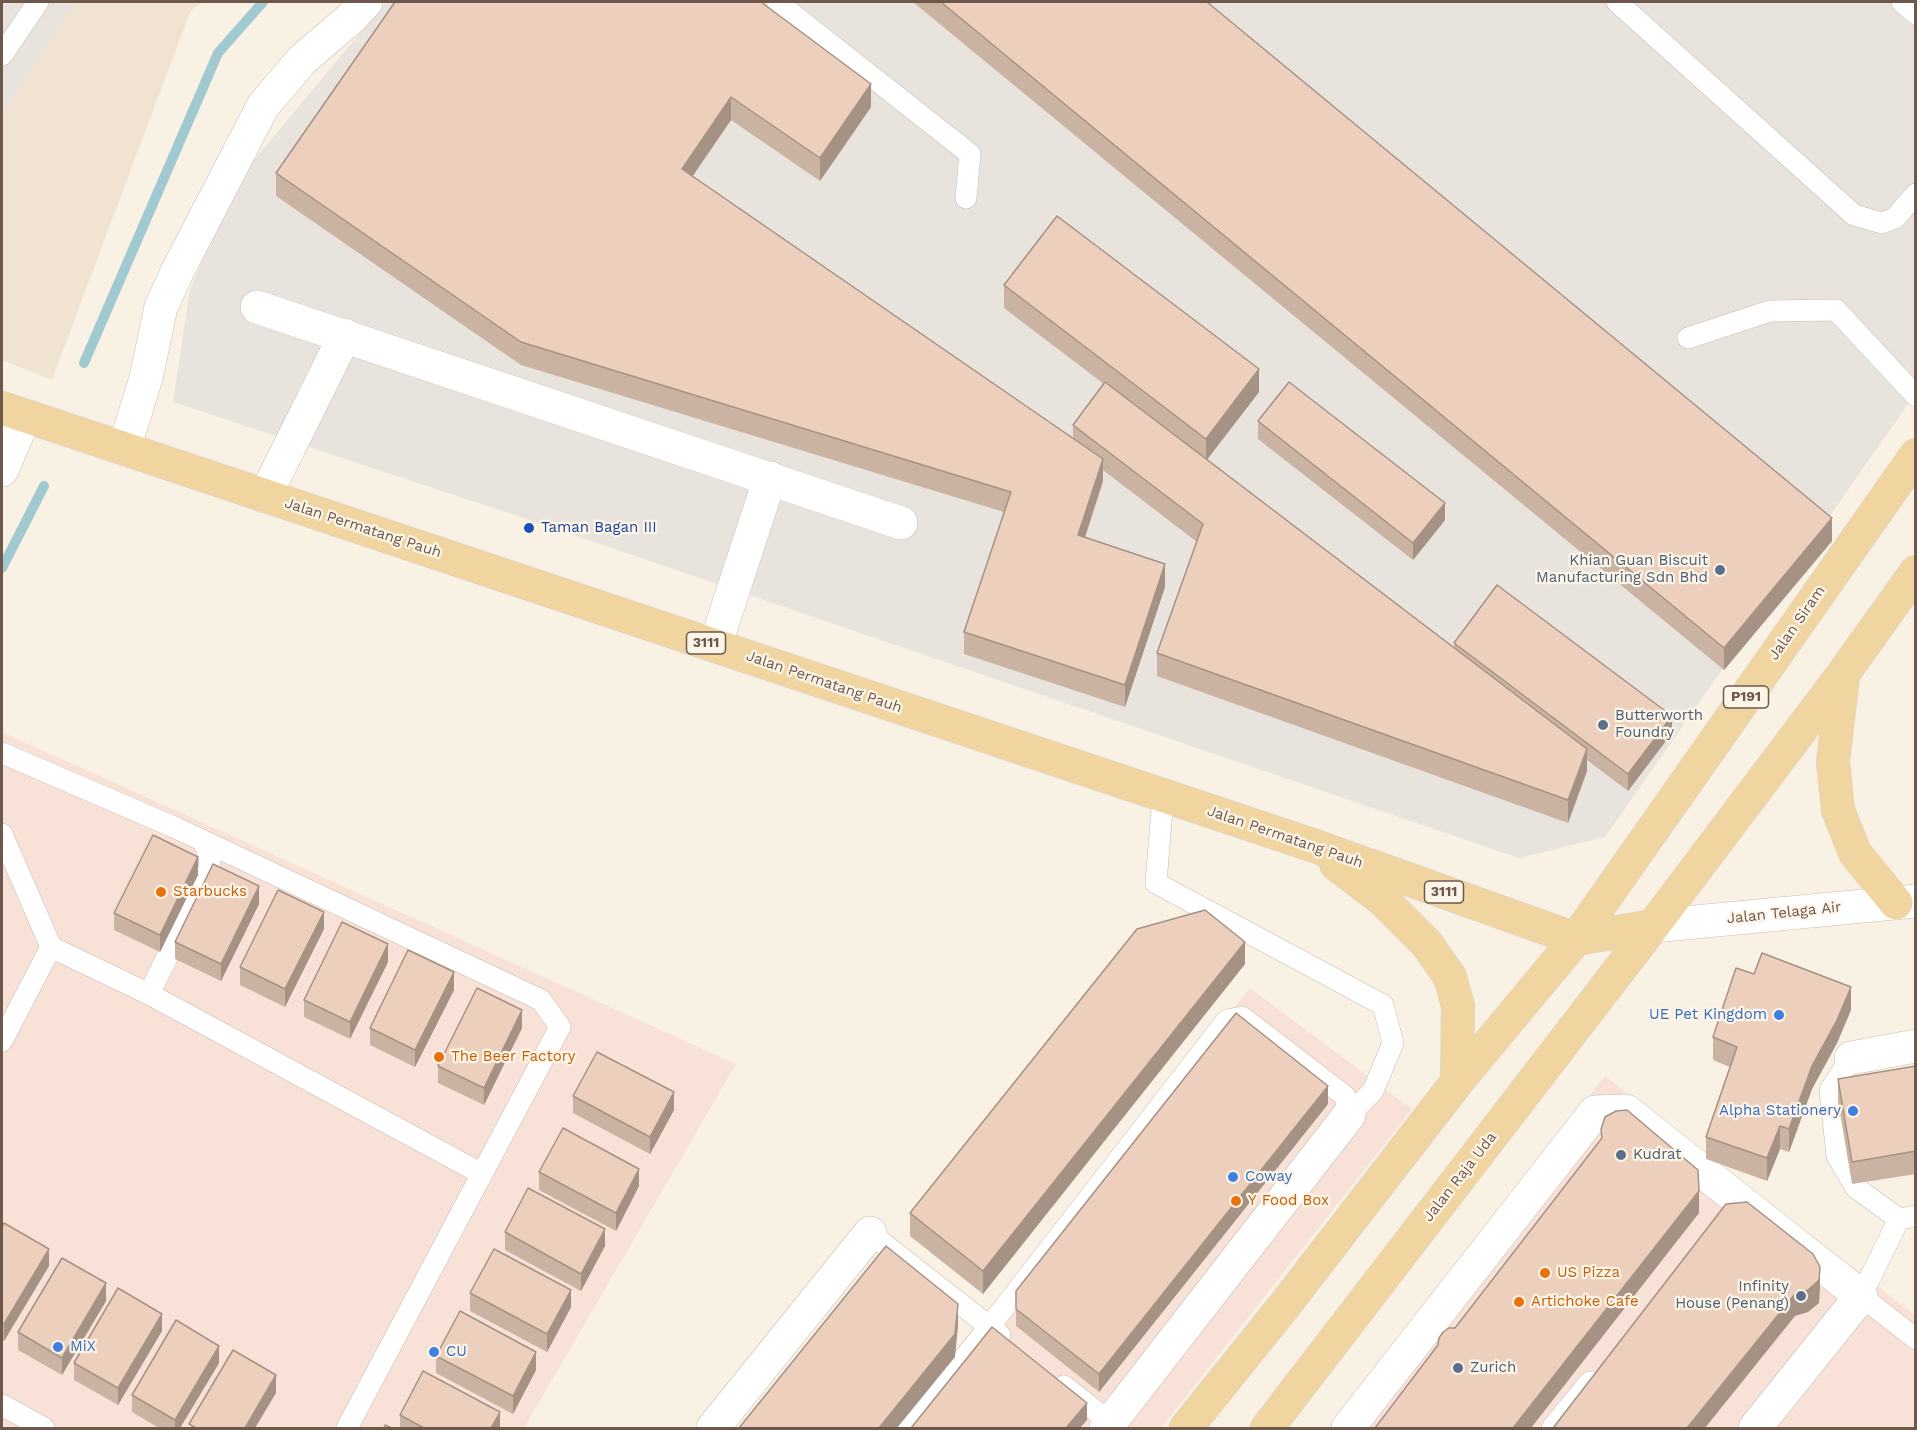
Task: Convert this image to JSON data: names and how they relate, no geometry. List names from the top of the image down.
{
  "streets": {
    "main road": [
      "Jalan Permatang Pauh",
      "Jalan Siram",
      "3111",
      "P191",
      "Jalan Raja Uda"
    ],
    "street": ["Jalan Telaga Air"]
  },
  "crossings": [
    ["Jalan Permatang Pauh", "Jalan Siram"],
    ["Jalan Permatang Pauh", "3111"],
    ["Jalan Siram", "3111"],
    ["3111", "Jalan Telaga Air"],
    ["3111", "Jalan Raja Uda"],
    ["Jalan Telaga Air", "Jalan Raja Uda"]
  ],
  "places": [
    "Taman Bagan III",
    "Khian Guan Biscuit Manufacturing Sdn Bhd",
    "Butterworth Foundry",
    "Starbucks",
    "UE Pet Kingdom",
    "The Beer Factory",
    "Alpha Stationery",
    "Kudrat",
    "Coway",
    "Y Food Box",
    "US Pizza",
    "Infinity House (Penang)",
    "Artichoke Cafe",
    "MiX",
    "CU",
    "Zurich"
  ]
}
